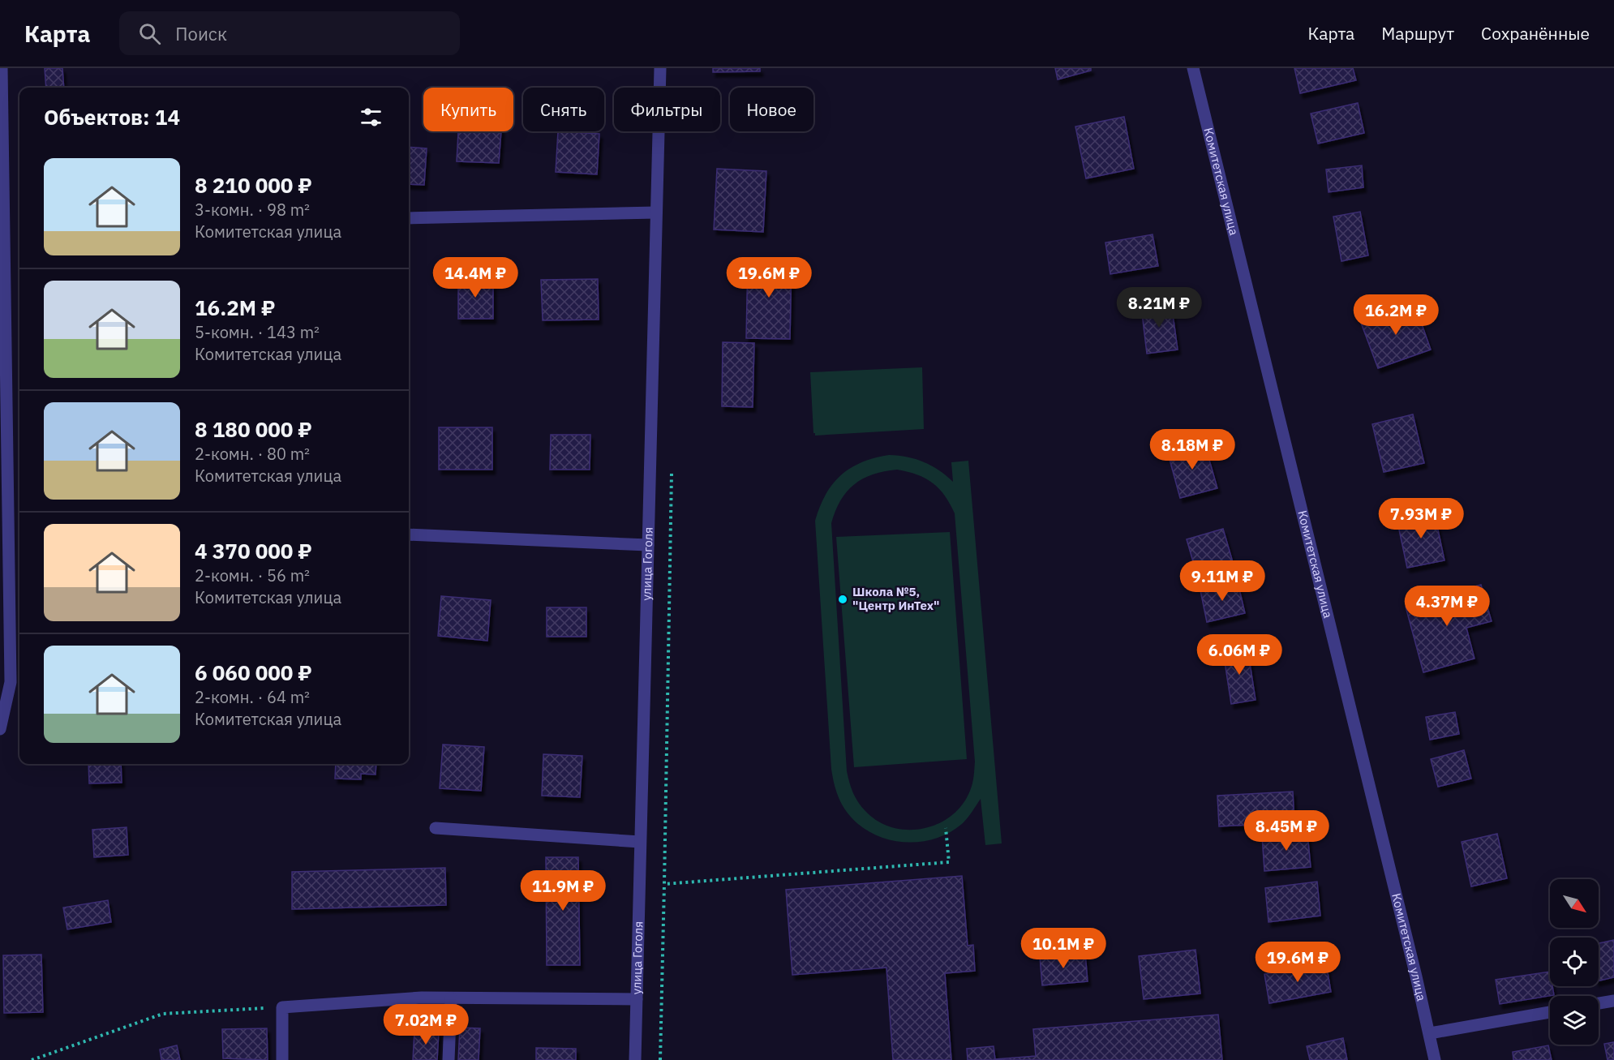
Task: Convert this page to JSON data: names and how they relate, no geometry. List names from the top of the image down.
{
  "streets": {
    "street": ["Комитетская улица", "улица Гоголя"]
  },
  "places": ["Школа №5, \"Центр ИнТех\""],
  "north": "bottom right",
  "page": {
    "header": "Карта",
    "search": "Поиск",
    "nav": ["Карта", "Маршрут", "Сохранённые"],
    "chip": [
      "Купить",
      "Снять",
      "Фильтры",
      "Новое"
    ],
    "heading": "Объектов: 14",
    "list": [
      {
        "name": "8 210 000 ₽",
        "note": "3-комн. · 98 m² · Комитетская улица"
      },
      {
        "name": "16.2M ₽",
        "note": "5-комн. · 143 m² · Комитетская улица"
      },
      {
        "name": "8 180 000 ₽",
        "note": "2-комн. · 80 m² · Комитетская улица"
      },
      {
        "name": "4 370 000 ₽",
        "note": "2-комн. · 56 m² · Комитетская улица"
      },
      {
        "name": "6 060 000 ₽",
        "note": "2-комн. · 64 m² · Комитетская улица"
      }
    ],
    "price": [
      "14.4M ₽",
      "19.6M ₽",
      "8.21M ₽",
      "16.2M ₽",
      "8.18M ₽",
      "7.93M ₽",
      "9.11M ₽",
      "4.37M ₽",
      "6.06M ₽",
      "8.45M ₽",
      "11.9M ₽",
      "10.1M ₽",
      "19.6M ₽",
      "7.02M ₽"
    ]
  }
}
